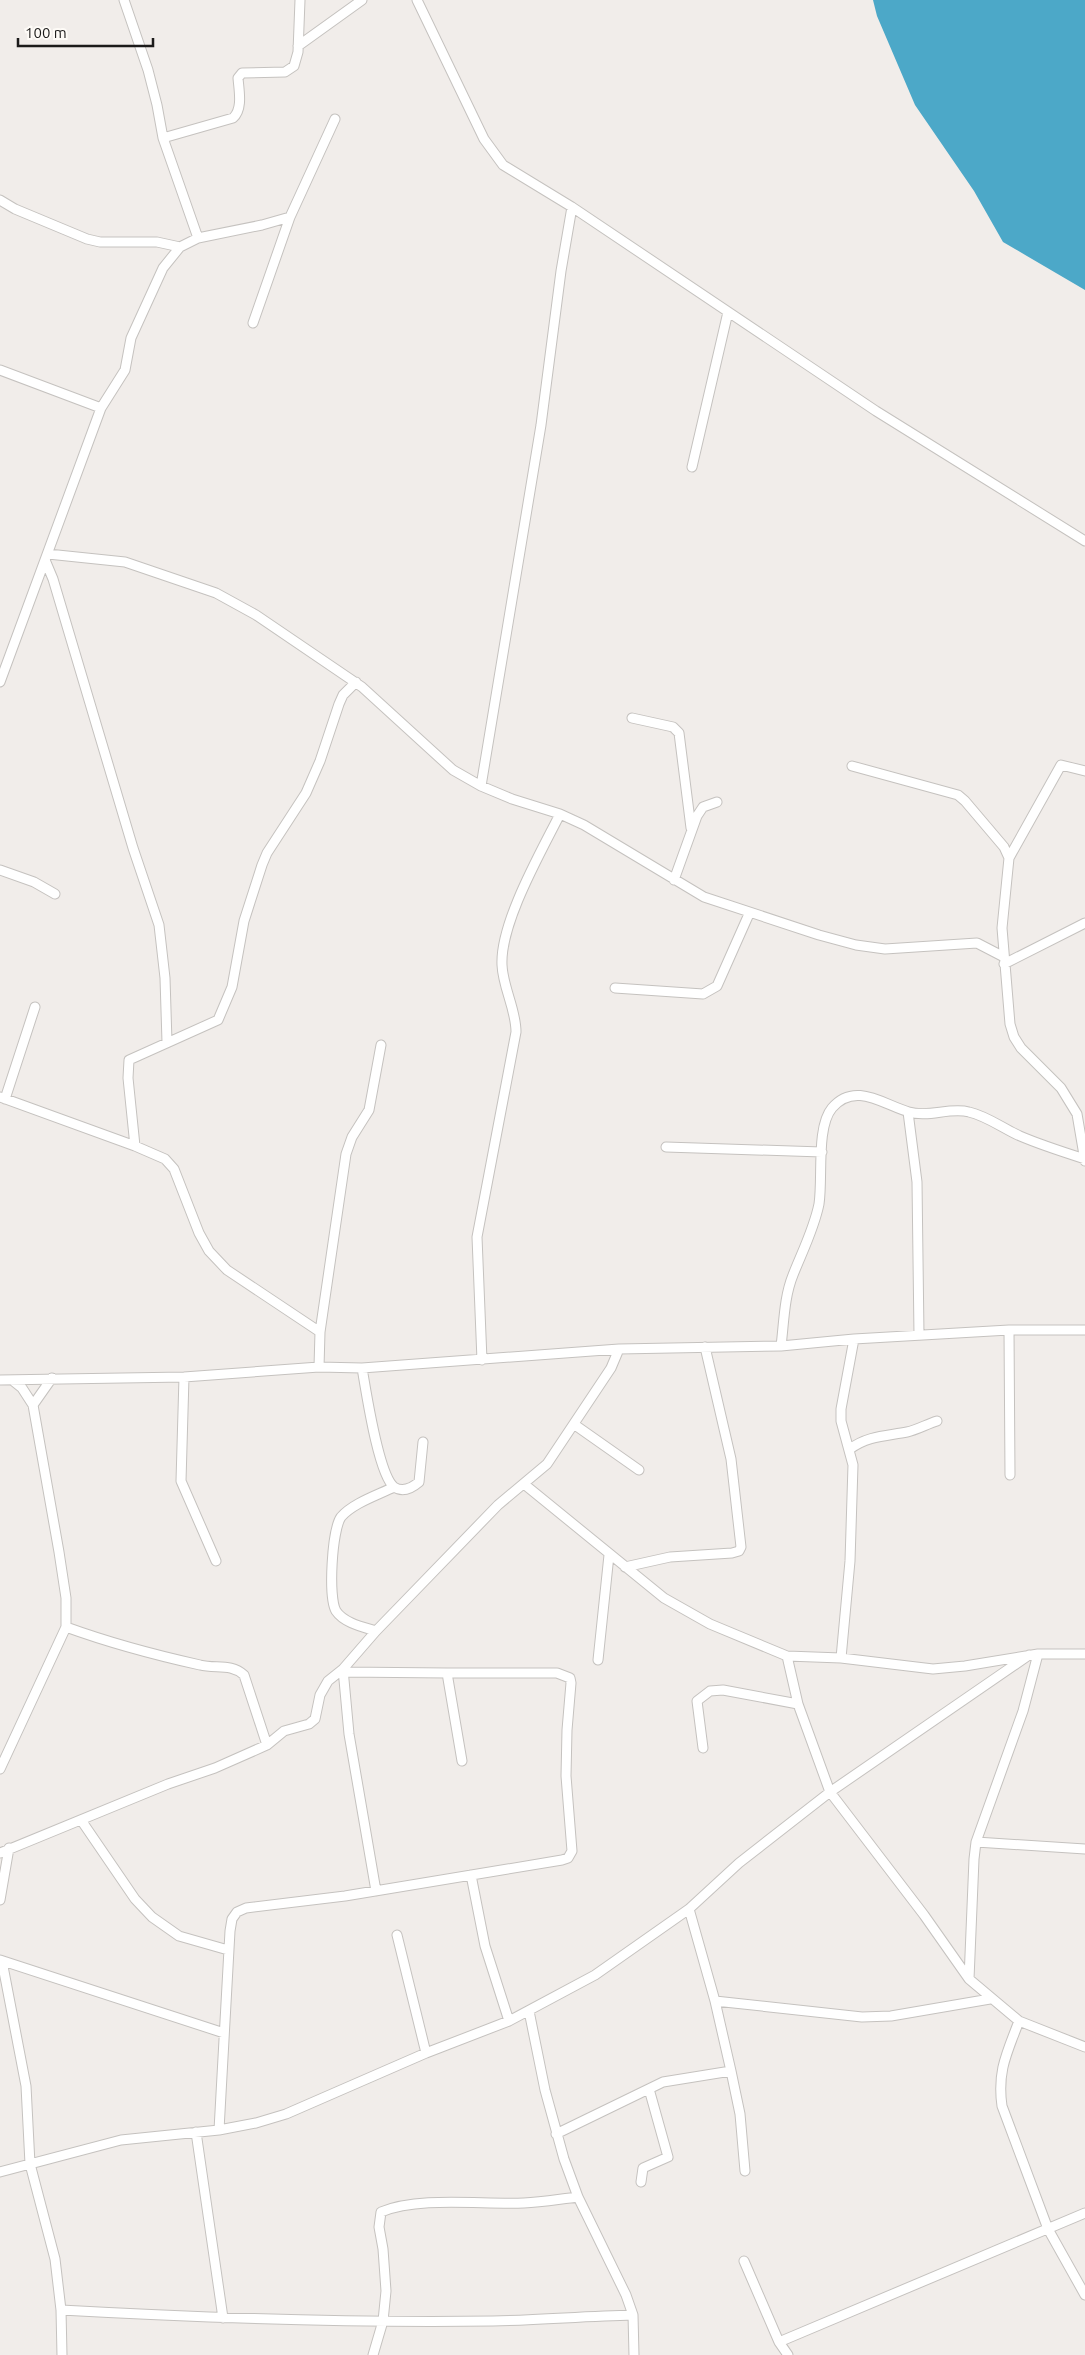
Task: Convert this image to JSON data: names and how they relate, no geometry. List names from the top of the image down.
{
  "scale_bar": "100 m"
}
